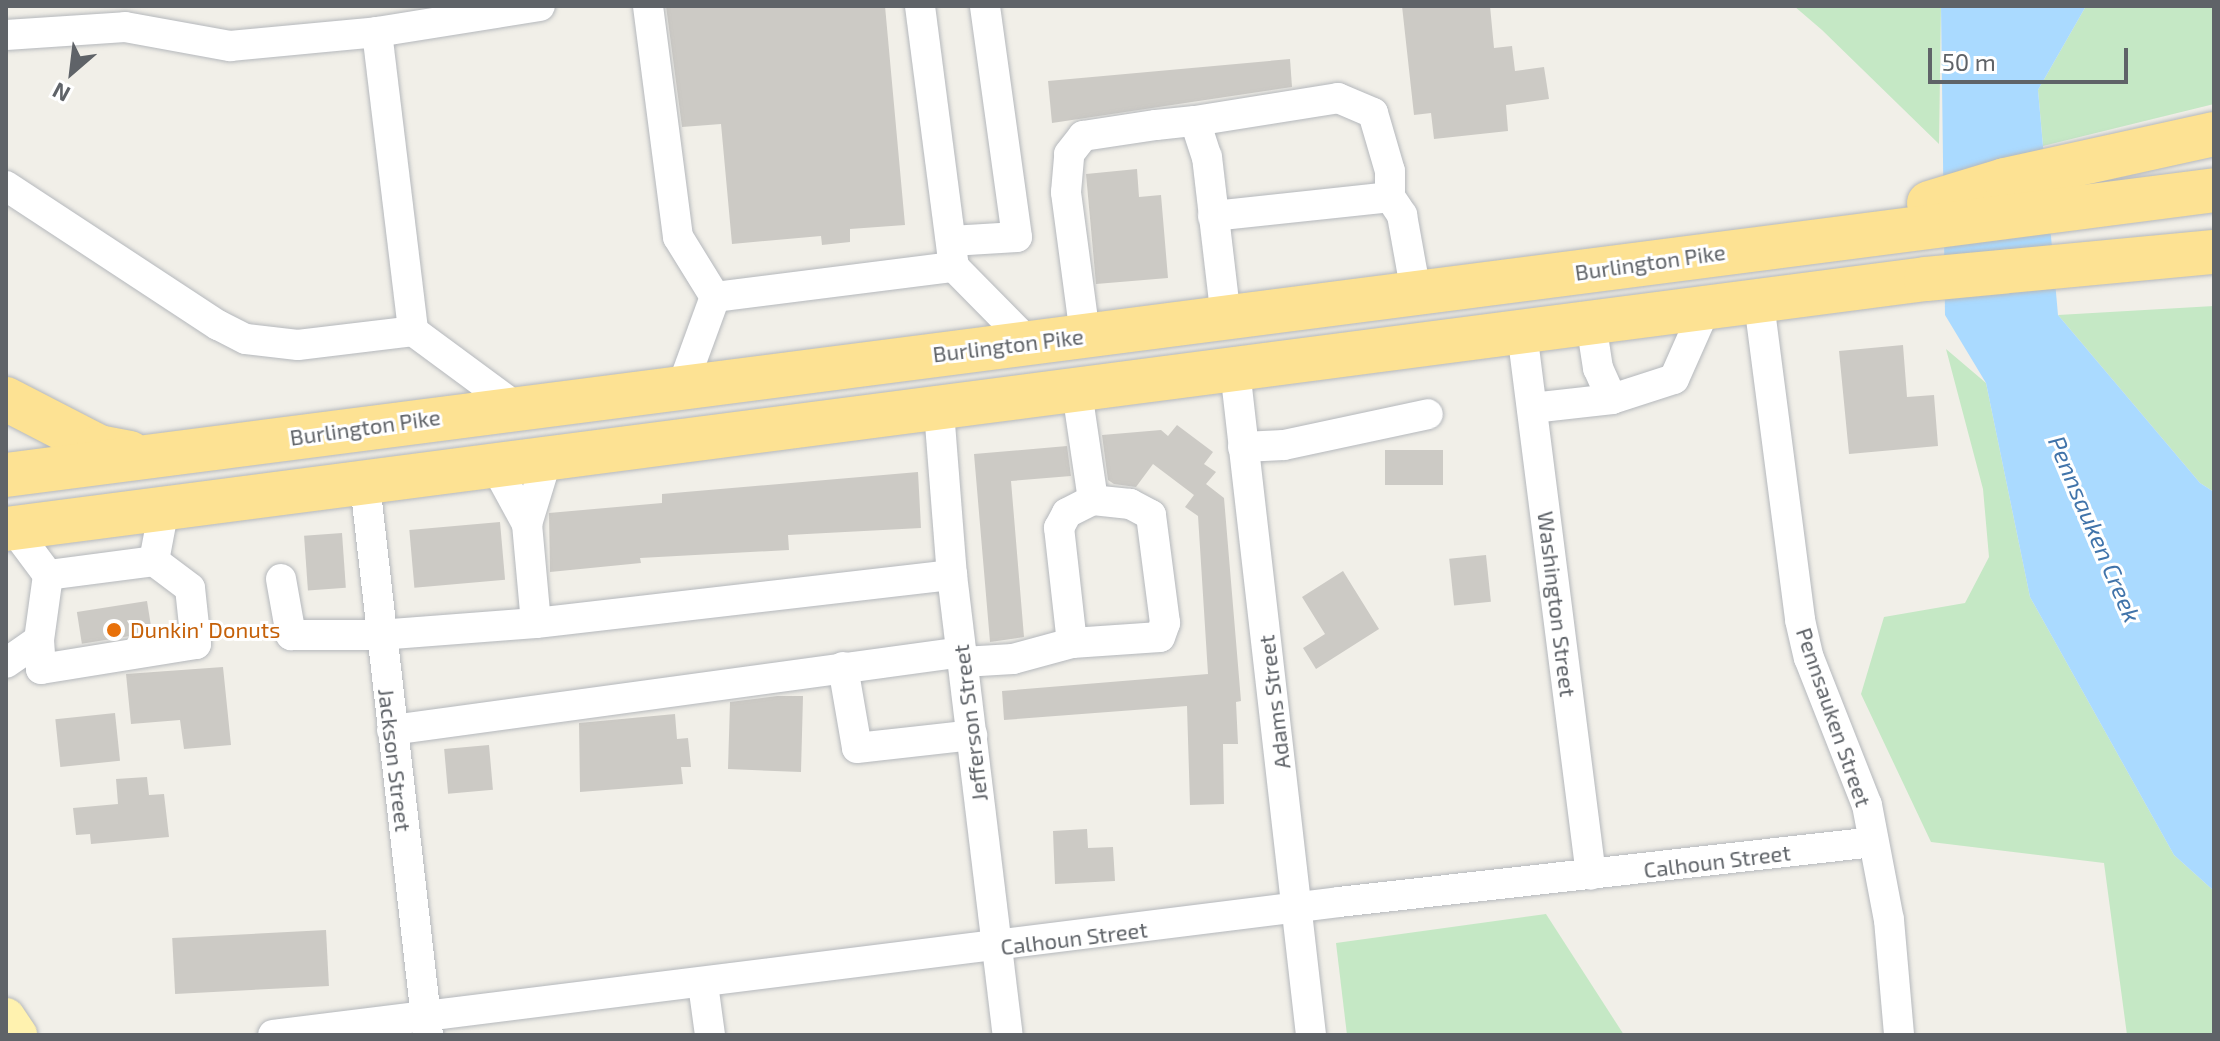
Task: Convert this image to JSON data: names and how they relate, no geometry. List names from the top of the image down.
{
  "streets": {
    "highway": ["Burlington Pike"],
    "street": [
      "Washington Street",
      "Adams Street",
      "Pennsauken Street",
      "Jefferson Street",
      "Jackson Street",
      "Calhoun Street"
    ]
  },
  "crossings": [
    ["Washington Street", "Calhoun Street"],
    ["Adams Street", "Calhoun Street"],
    ["Pennsauken Street", "Calhoun Street"],
    ["Jefferson Street", "Calhoun Street"],
    ["Jackson Street", "Calhoun Street"]
  ],
  "water": ["Pennsauken Creek"],
  "places": ["Dunkin' Donuts"],
  "scale_bar": "50 m",
  "north": "bottom left"
}
